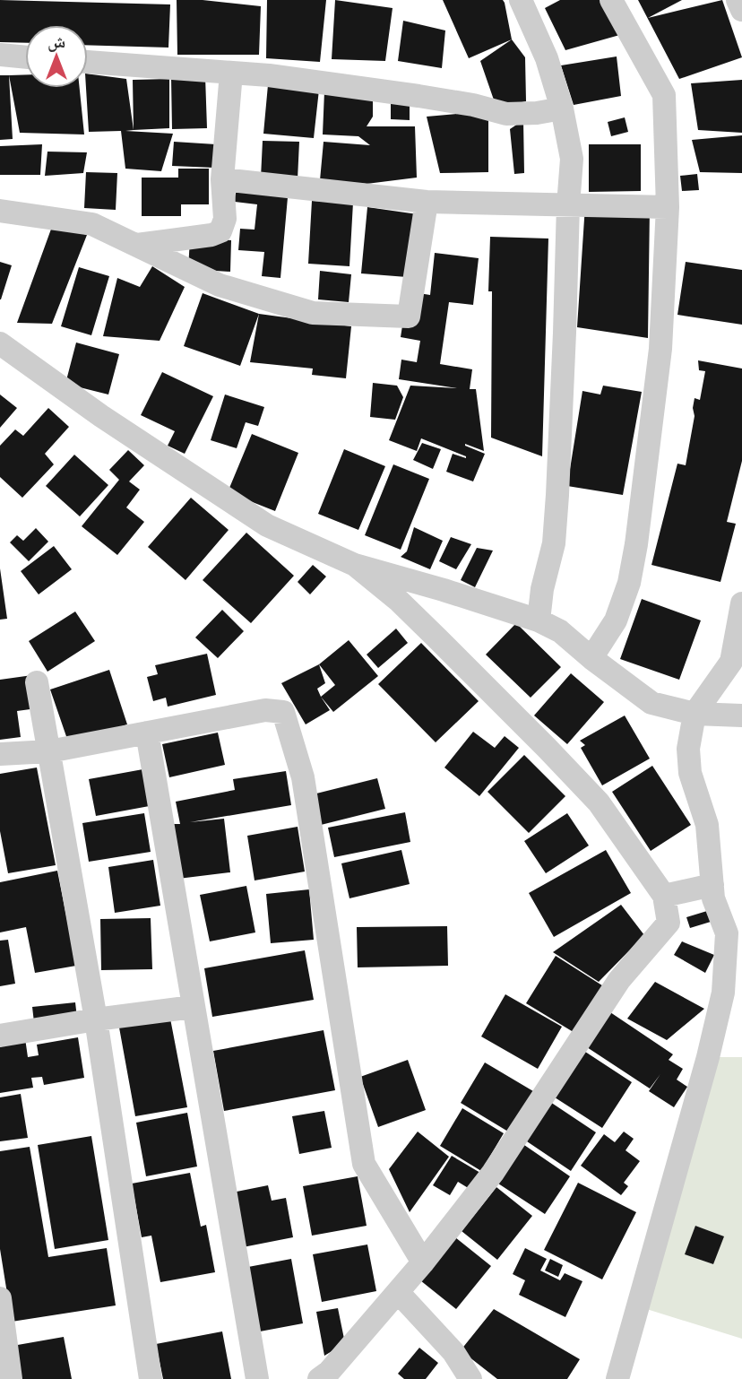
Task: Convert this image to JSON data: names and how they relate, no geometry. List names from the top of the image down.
{
  "north": "top"
}
